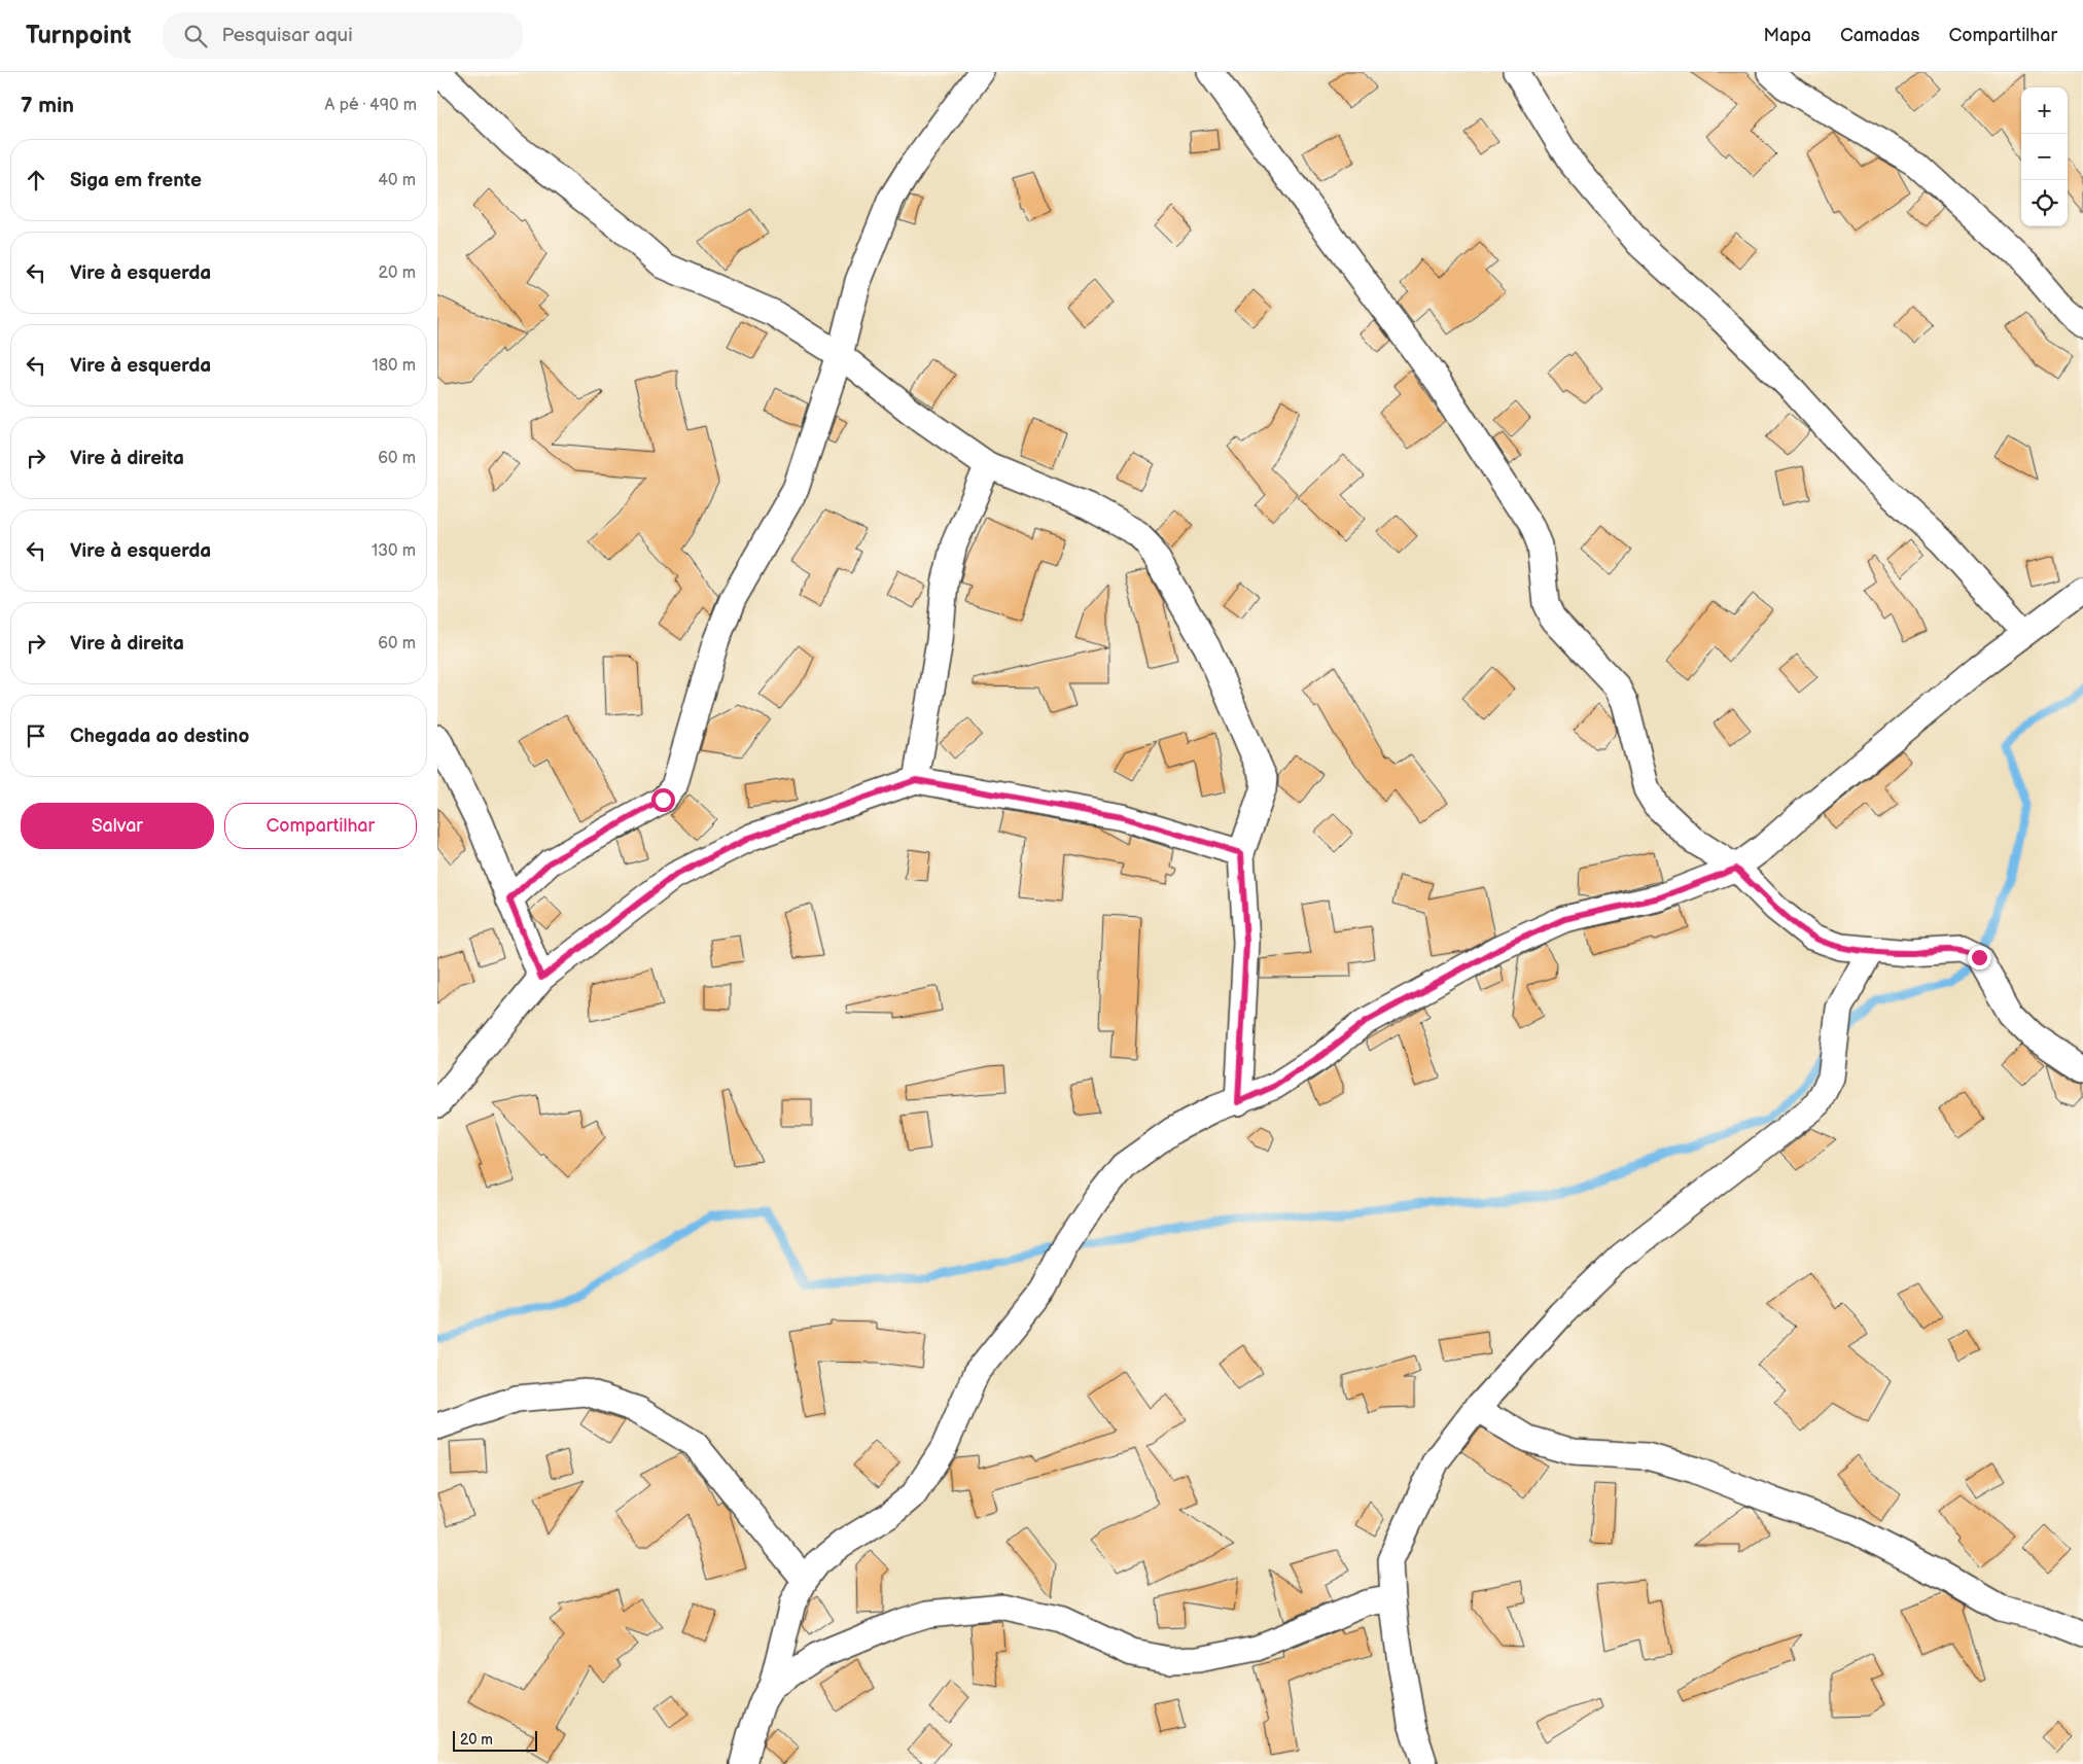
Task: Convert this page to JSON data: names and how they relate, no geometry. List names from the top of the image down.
{
  "scale_bar": "20 m",
  "page": {
    "header": "Turnpoint",
    "search": "Pesquisar aqui",
    "nav": ["Mapa", "Camadas", "Compartilhar"],
    "heading": ["7 min", "A pé · 490 m"],
    "map_buttons": ["+", "−"],
    "list": [
      ["Siga em frente", "40 m"],
      ["Vire à esquerda", "20 m"],
      ["Vire à esquerda", "180 m"],
      ["Vire à direita", "60 m"],
      ["Vire à esquerda", "130 m"],
      ["Vire à direita", "60 m"],
      "Chegada ao destino"
    ],
    "buttons": ["Salvar", "Compartilhar"],
    "scale": "20 m"
  }
}
